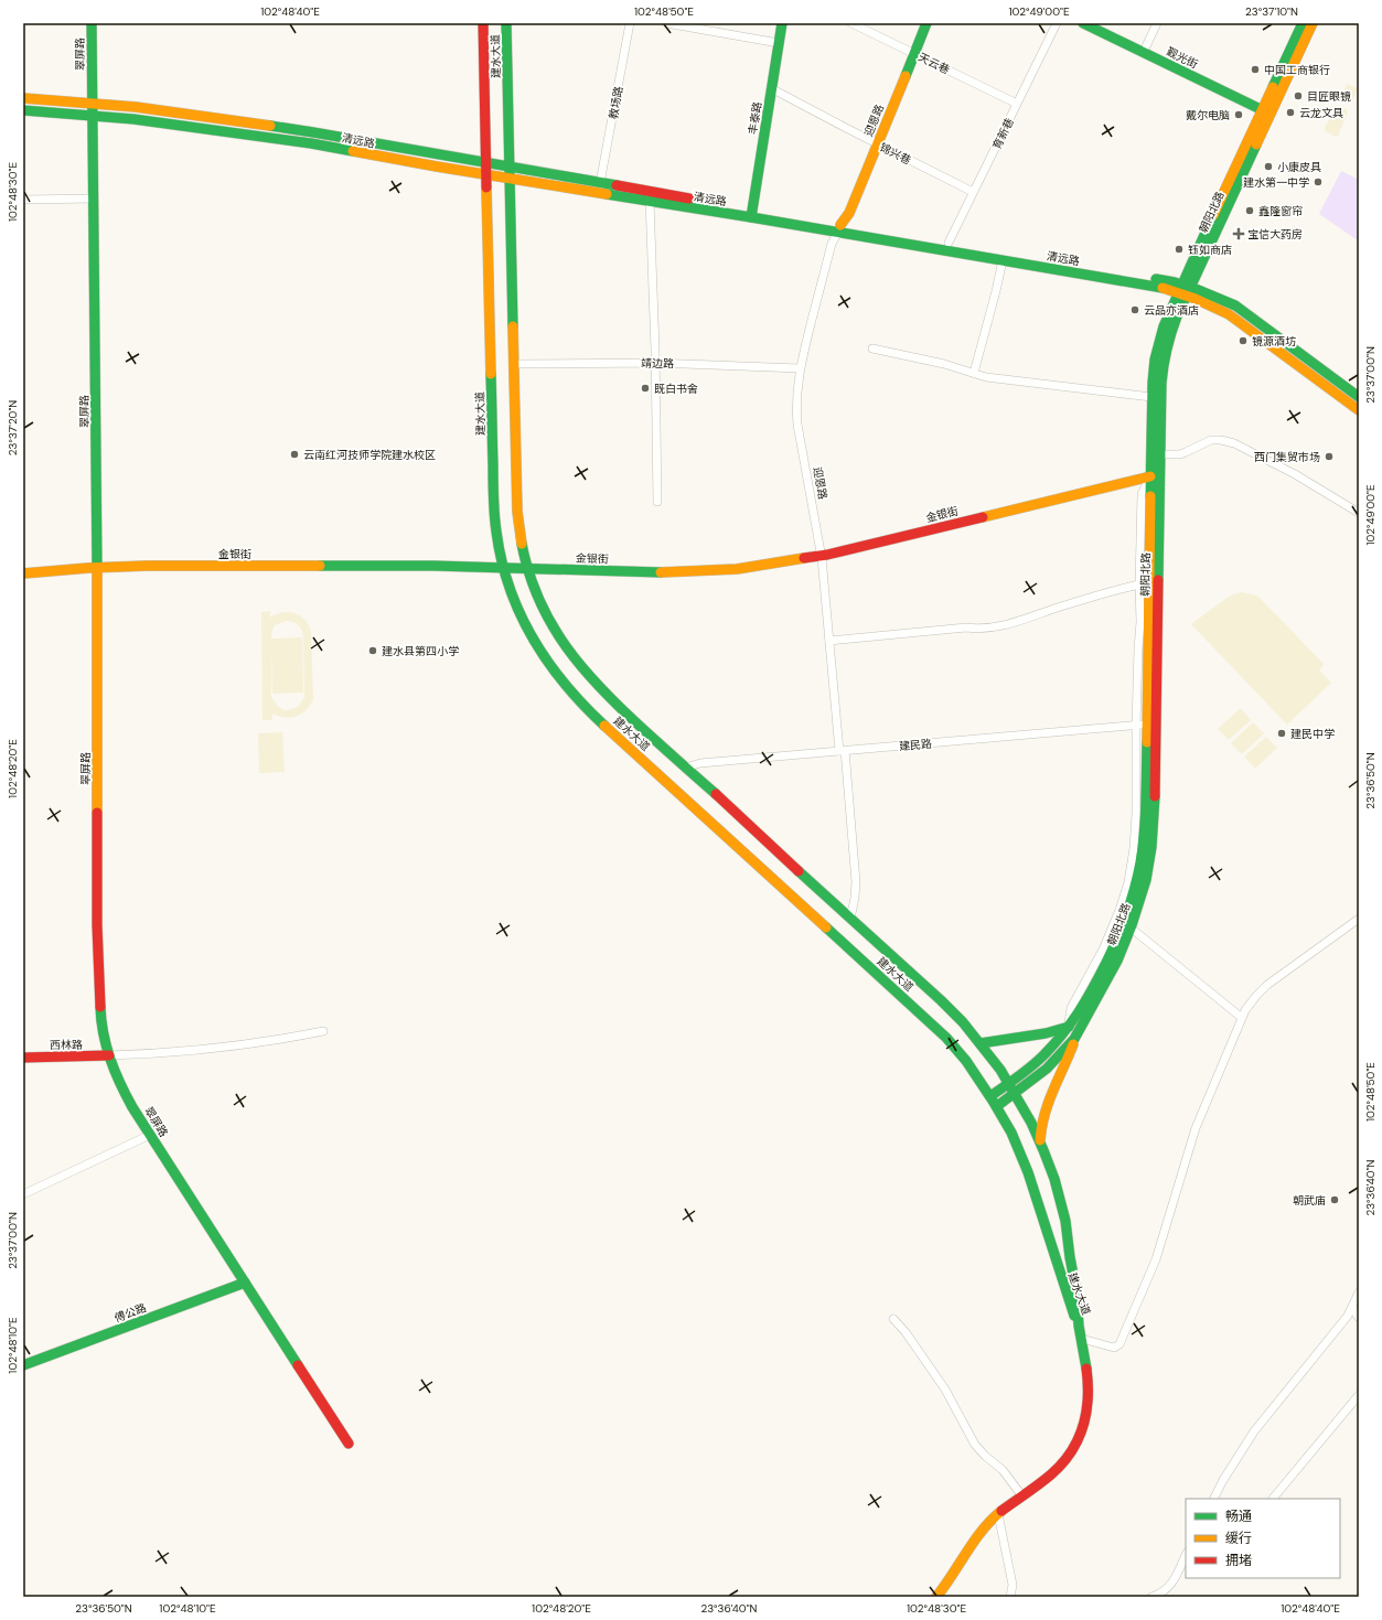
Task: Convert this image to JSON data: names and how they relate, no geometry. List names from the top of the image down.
{
  "streets": {
    "main road": [
      "翠屏路",
      "建水大道",
      "觐光街",
      "丰泰路",
      "迎恩路",
      "清远路",
      "朝阳北路",
      "金银街",
      "西林路",
      "傅公路"
    ],
    "street": [
      "天云巷",
      "教场路",
      "育新巷",
      "锦兴巷",
      "靖边路",
      "建民路"
    ]
  },
  "crossings": [
    ["翠屏路", "清远路"],
    ["翠屏路", "金银街"],
    ["翠屏路", "西林路"],
    ["翠屏路", "傅公路"],
    ["建水大道", "迎恩路"],
    ["建水大道", "清远路"],
    ["建水大道", "朝阳北路"],
    ["建水大道", "靖边路"],
    ["建水大道", "金银街"],
    ["建水大道", "建民路"],
    ["觐光街", "朝阳北路"],
    ["天云巷", "迎恩路"],
    ["天云巷", "育新巷"],
    ["教场路", "清远路"],
    ["丰泰路", "清远路"],
    ["丰泰路", "锦兴巷"],
    ["迎恩路", "清远路"],
    ["迎恩路", "锦兴巷"],
    ["迎恩路", "靖边路"],
    ["迎恩路", "金银街"],
    ["迎恩路", "建民路"],
    ["育新巷", "清远路"],
    ["育新巷", "锦兴巷"],
    ["清远路", "朝阳北路"],
    ["朝阳北路", "金银街"],
    ["朝阳北路", "建民路"]
  ],
  "places": {
    "other": [
      "中国工商银行",
      "目匠眼镜",
      "云龙文具",
      "戴尔电脑",
      "小康皮具",
      "建水第一中学",
      "鑫隆窗帘",
      "钰如商店",
      "云品亦酒店",
      "镜源酒坊",
      "既白书舍",
      "云南红河技师学院建水校区",
      "西门集贸市场",
      "建水县第四小学",
      "建民中学",
      "朝武庙"
    ],
    "health": ["宝信大药房"]
  },
  "legend": ["畅通", "缓行", "拥堵"],
  "coordinates": [
    "102°48'40\"E",
    "102°48'50\"E",
    "102°49'00\"E",
    "23°37'10\"N",
    "102°48'30\"E",
    "23°37'00\"N",
    "23°37'20\"N",
    "102°48'20\"E",
    "23°36'50\"N",
    "23°36'40\"N",
    "102°48'10\"E"
  ]
}
